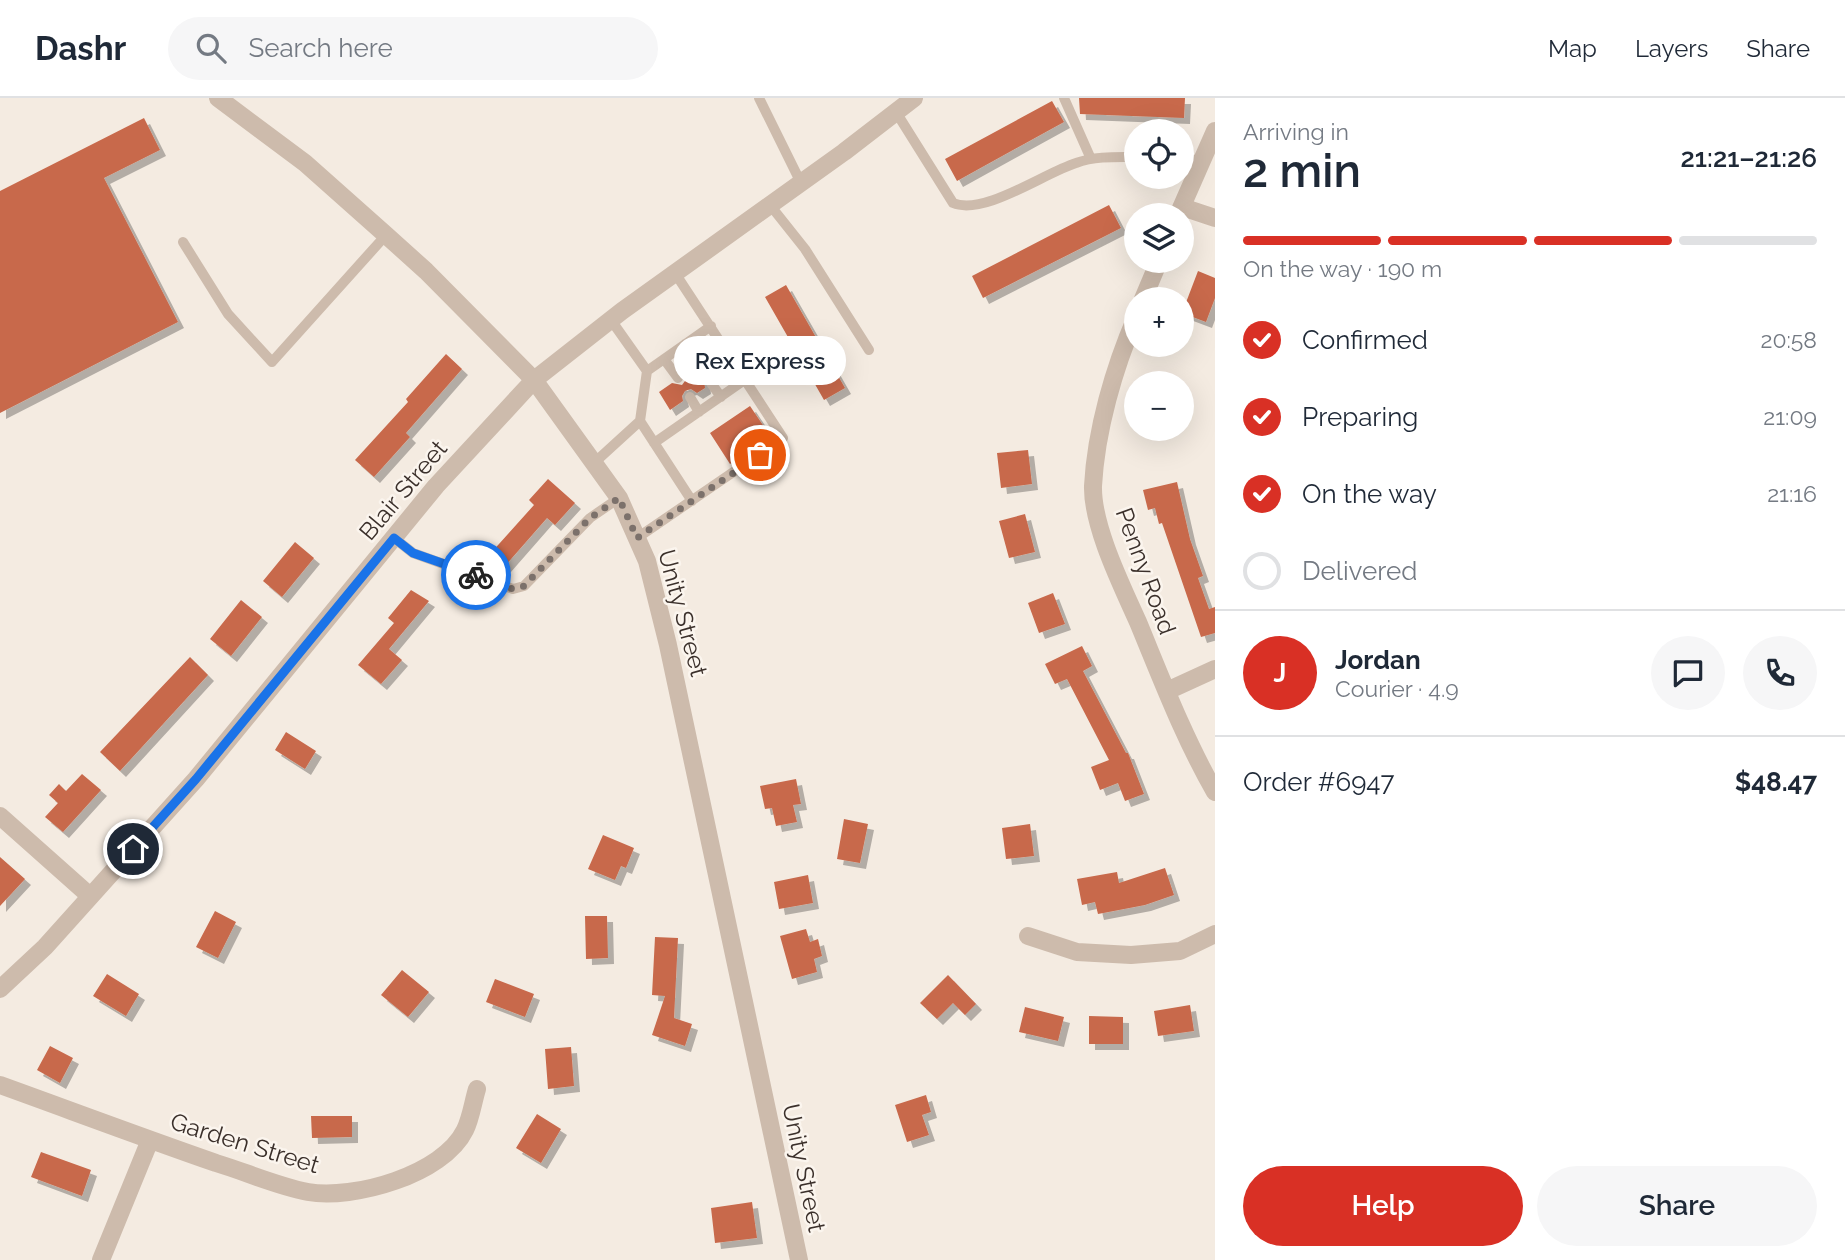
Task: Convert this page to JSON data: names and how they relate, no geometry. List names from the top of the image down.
{
  "streets": {
    "street": [
      "Blair Street",
      "Penny Road",
      "Unity Street",
      "Garden Street"
    ]
  },
  "crossings": [
    ["Blair Street", "Unity Street"]
  ],
  "places": ["Rex Express"],
  "page": {
    "header": "Dashr",
    "search": "Search here",
    "nav": ["Map", "Layers", "Share"],
    "heading": ["2 min", "Arriving in", "21:21–21:26"],
    "panel": [
      "Jordan",
      "Courier · 4.9",
      "Order #6947",
      "$48.47"
    ],
    "map_buttons": ["+", "−"],
    "bar": "On the way · 190 m",
    "list": [
      ["Confirmed", "20:58"],
      ["Preparing", "21:09"],
      ["On the way", "21:16"],
      "Delivered"
    ],
    "bubble": "Rex Express",
    "round": "J",
    "buttons": ["Help", "Share"]
  }
}
